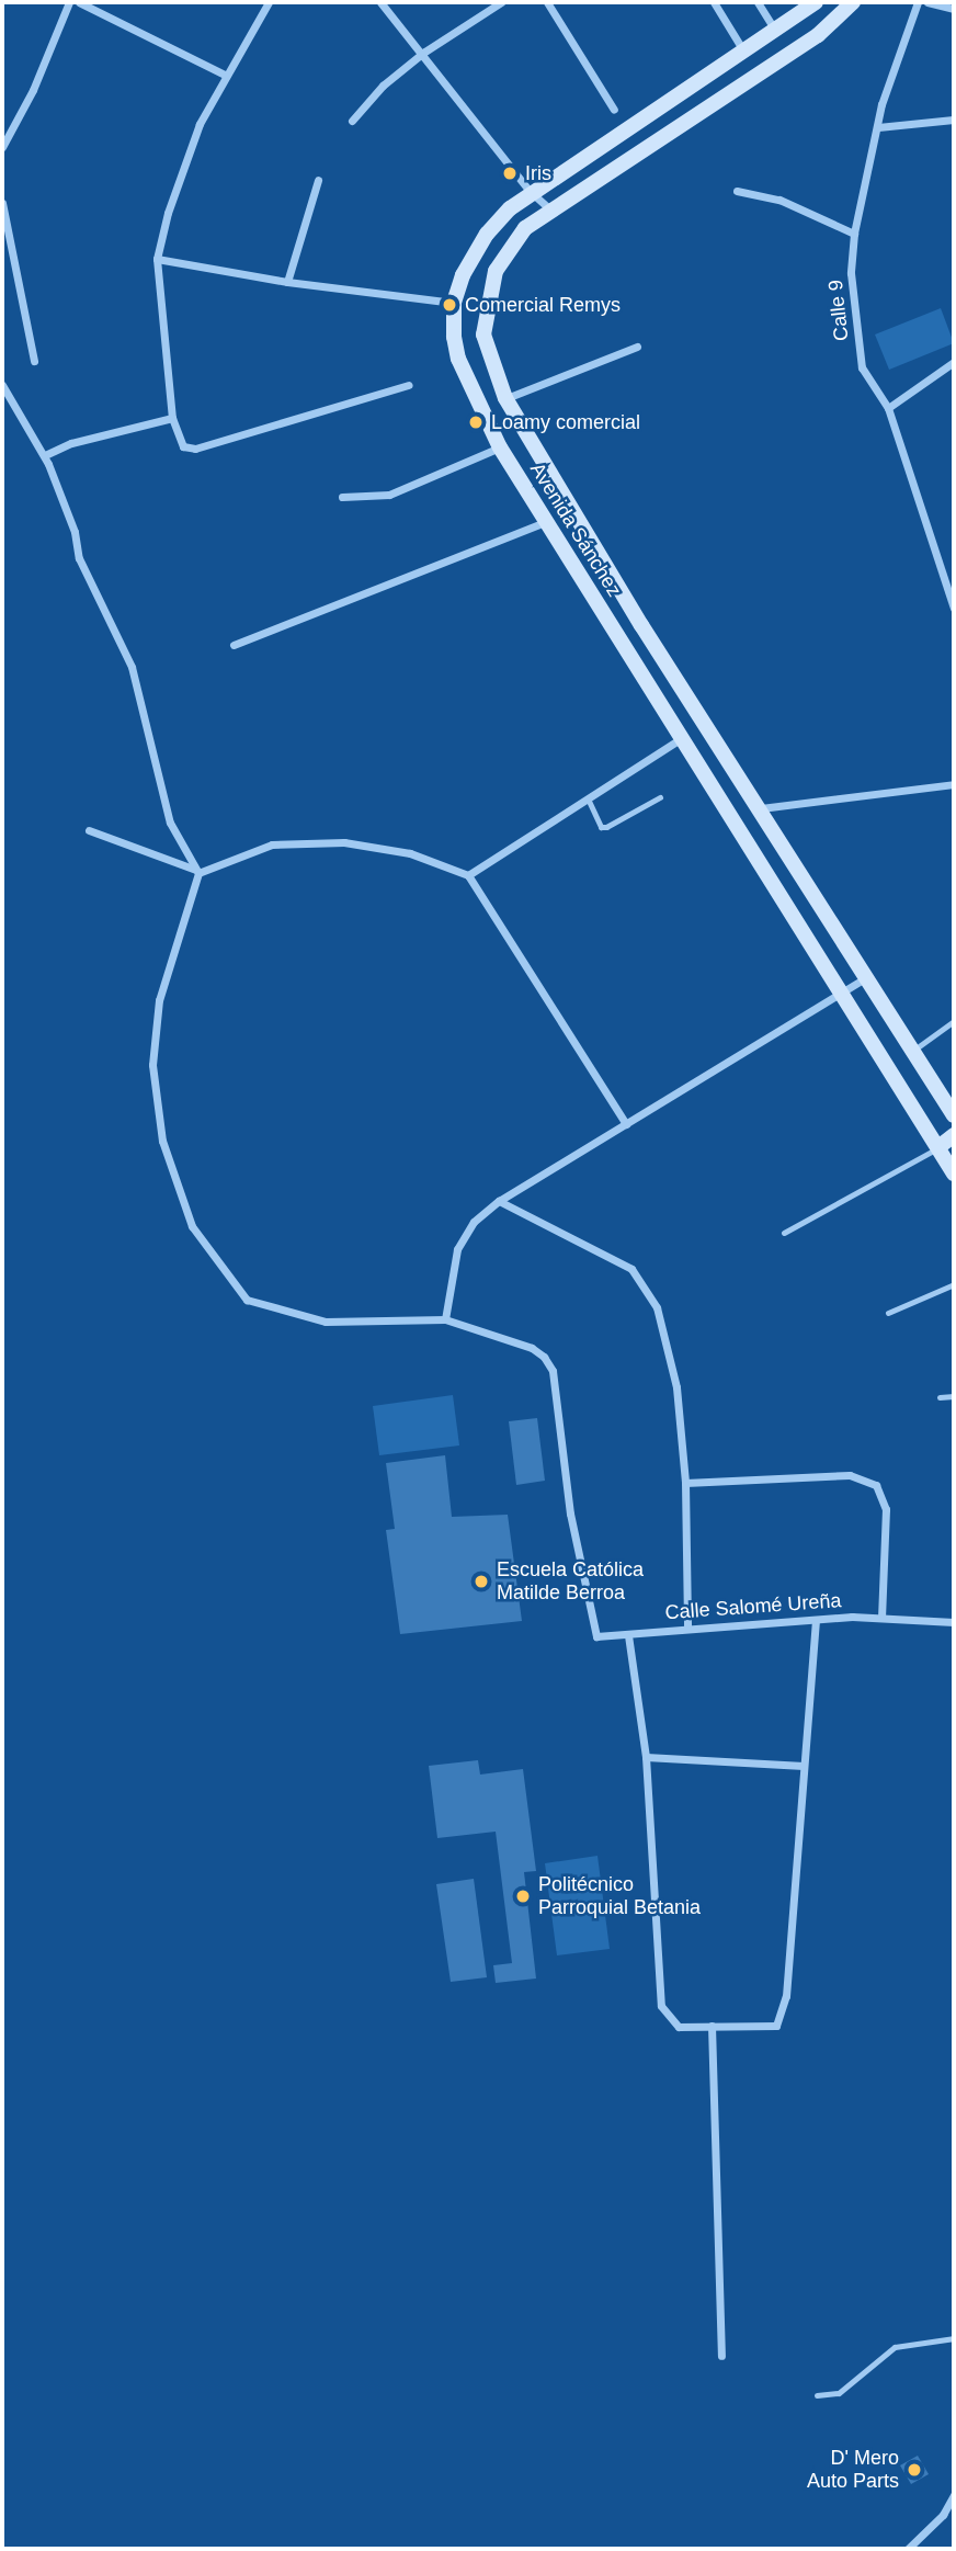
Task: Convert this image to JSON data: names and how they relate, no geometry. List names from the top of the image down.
{
  "streets": {
    "street": ["Calle 9", "Avenida Sánchez", "Calle Salomé Ureña"]
  },
  "places": [
    "Iris",
    "Comercial Remys",
    "Loamy comercial",
    "Escuela Católica Matilde Berroa",
    "Politécnico Parroquial Betania",
    "D' Mero Auto Parts"
  ]
}
